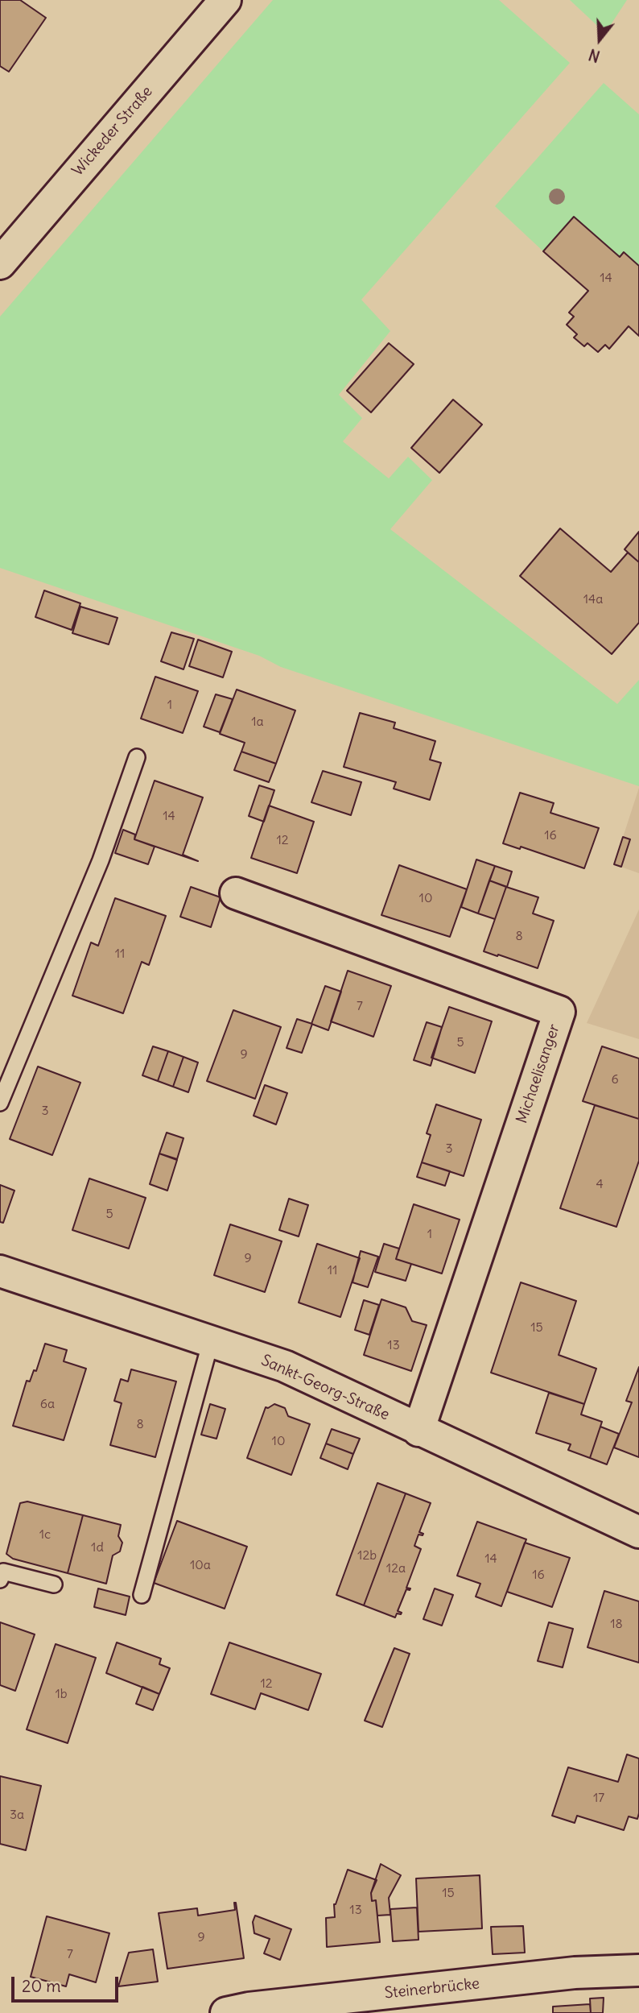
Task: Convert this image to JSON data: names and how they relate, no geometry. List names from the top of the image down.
{
  "streets": {
    "street": [
      "Wickeder Straße",
      "Michaelisanger",
      "Sankt-Georg-Straße",
      "Steinerbrücke"
    ]
  },
  "crossings": [
    ["Michaelisanger", "Sankt-Georg-Straße"]
  ],
  "house_numbers": [
    "14",
    "14a",
    "1",
    "1a",
    "14",
    "16",
    "12",
    "10",
    "8",
    "11",
    "7",
    "5",
    "9",
    "6",
    "3",
    "3",
    "4",
    "5",
    "1",
    "9",
    "11",
    "15",
    "13",
    "6a",
    "8",
    "10",
    "1c",
    "1d",
    "12b",
    "14",
    "10a",
    "12a",
    "16",
    "18",
    "12",
    "1b",
    "17",
    "3a",
    "15",
    "13",
    "9",
    "7"
  ],
  "scale_bar": "20 m",
  "north": "bottom"
}
